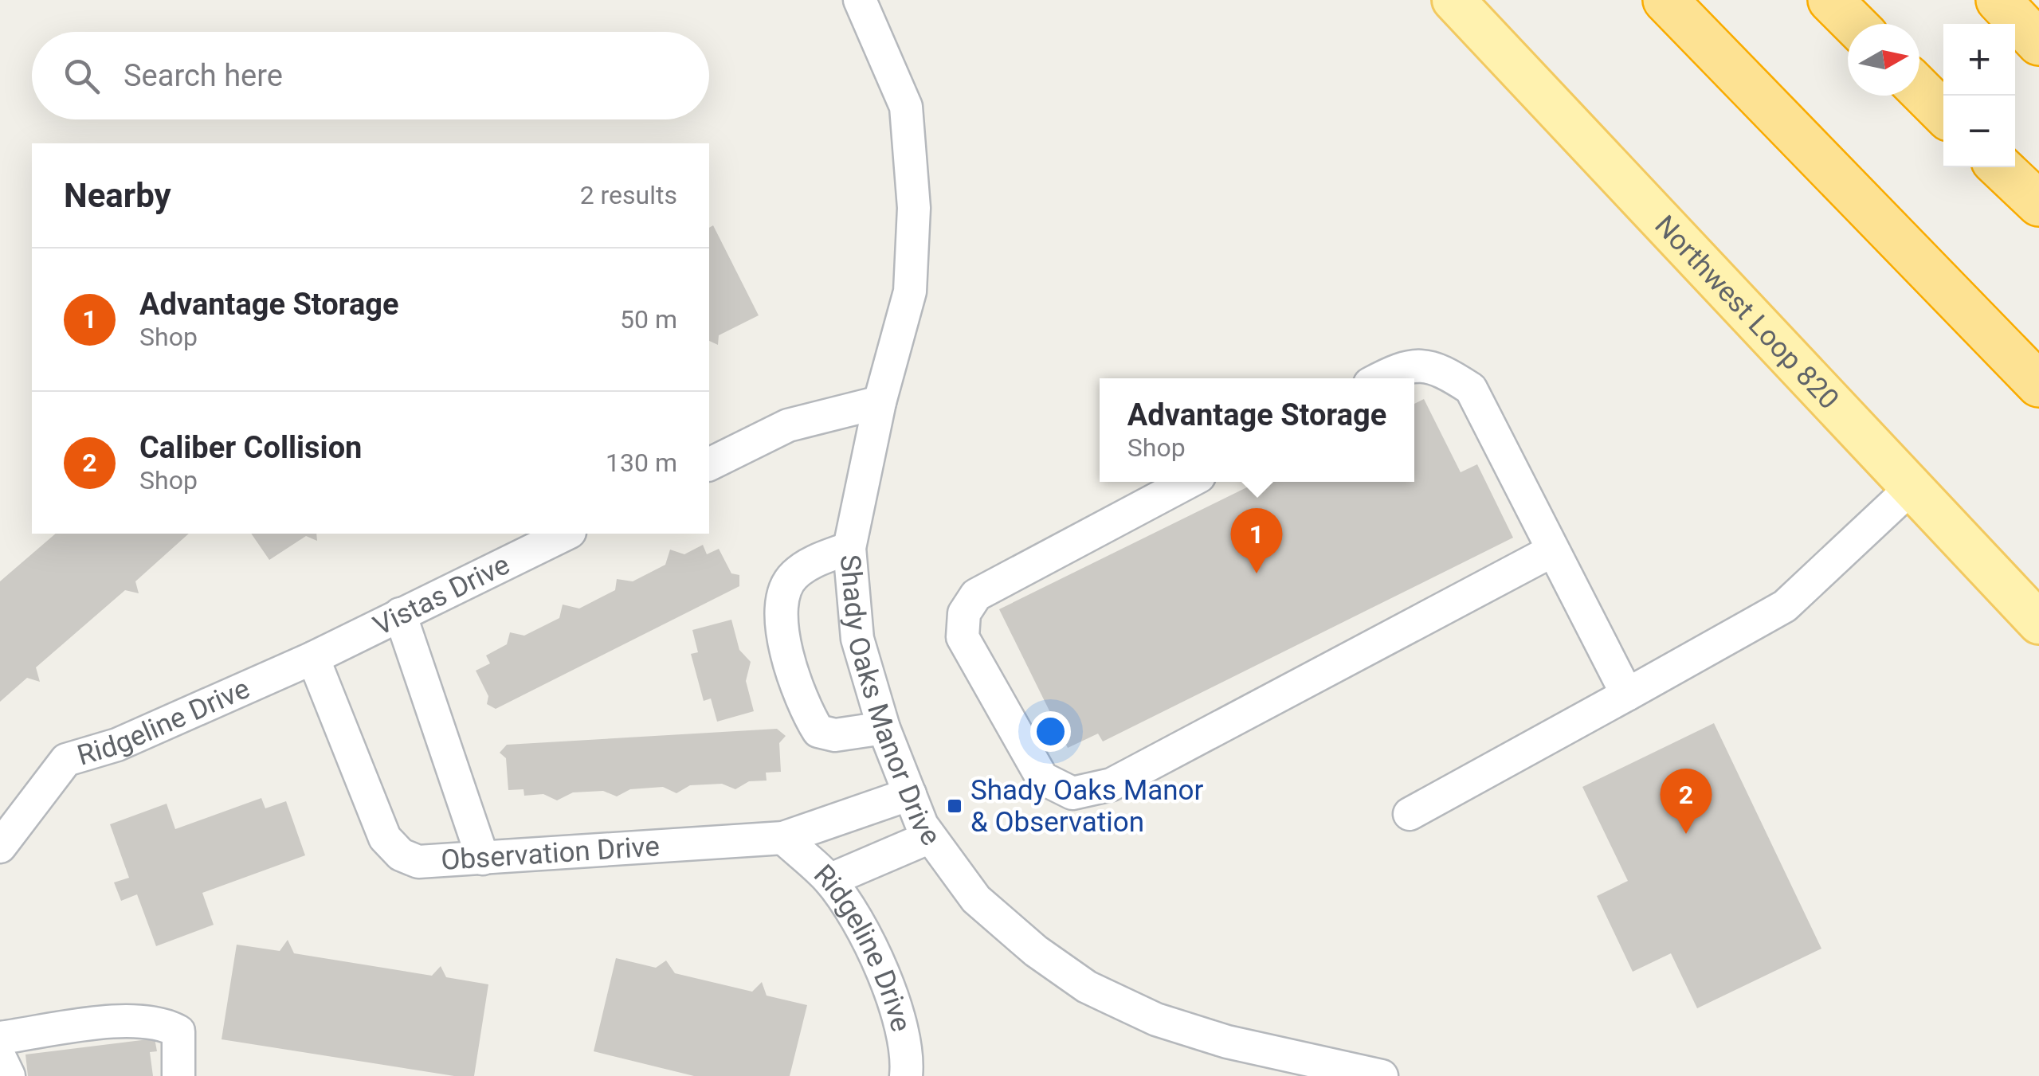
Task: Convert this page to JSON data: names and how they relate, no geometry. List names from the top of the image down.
{
  "streets": {
    "main road": ["Northwest Loop 820"],
    "street": [
      "Vistas Drive",
      "Shady Oaks Manor Drive",
      "Ridgeline Drive",
      "Observation Drive"
    ]
  },
  "crossings": [
    ["Vistas Drive", "Ridgeline Drive"],
    ["Vistas Drive", "Observation Drive"],
    ["Shady Oaks Manor Drive", "Observation Drive"],
    ["Ridgeline Drive", "Observation Drive"]
  ],
  "places": {
    "transit": ["Shady Oaks Manor & Observation"]
  },
  "north": "right",
  "page": {
    "map_buttons": ["+", "−"],
    "search": "Search here",
    "heading": ["Nearby", "2 results"],
    "list": [
      {
        "mark": "1",
        "name": "Advantage Storage",
        "note": "Shop",
        "value": "50 m"
      },
      {
        "mark": "2",
        "name": "Caliber Collision",
        "note": "Shop",
        "value": "130 m"
      }
    ],
    "popup": ["Advantage Storage", "Shop"],
    "pins": ["1", "2"]
  }
}
